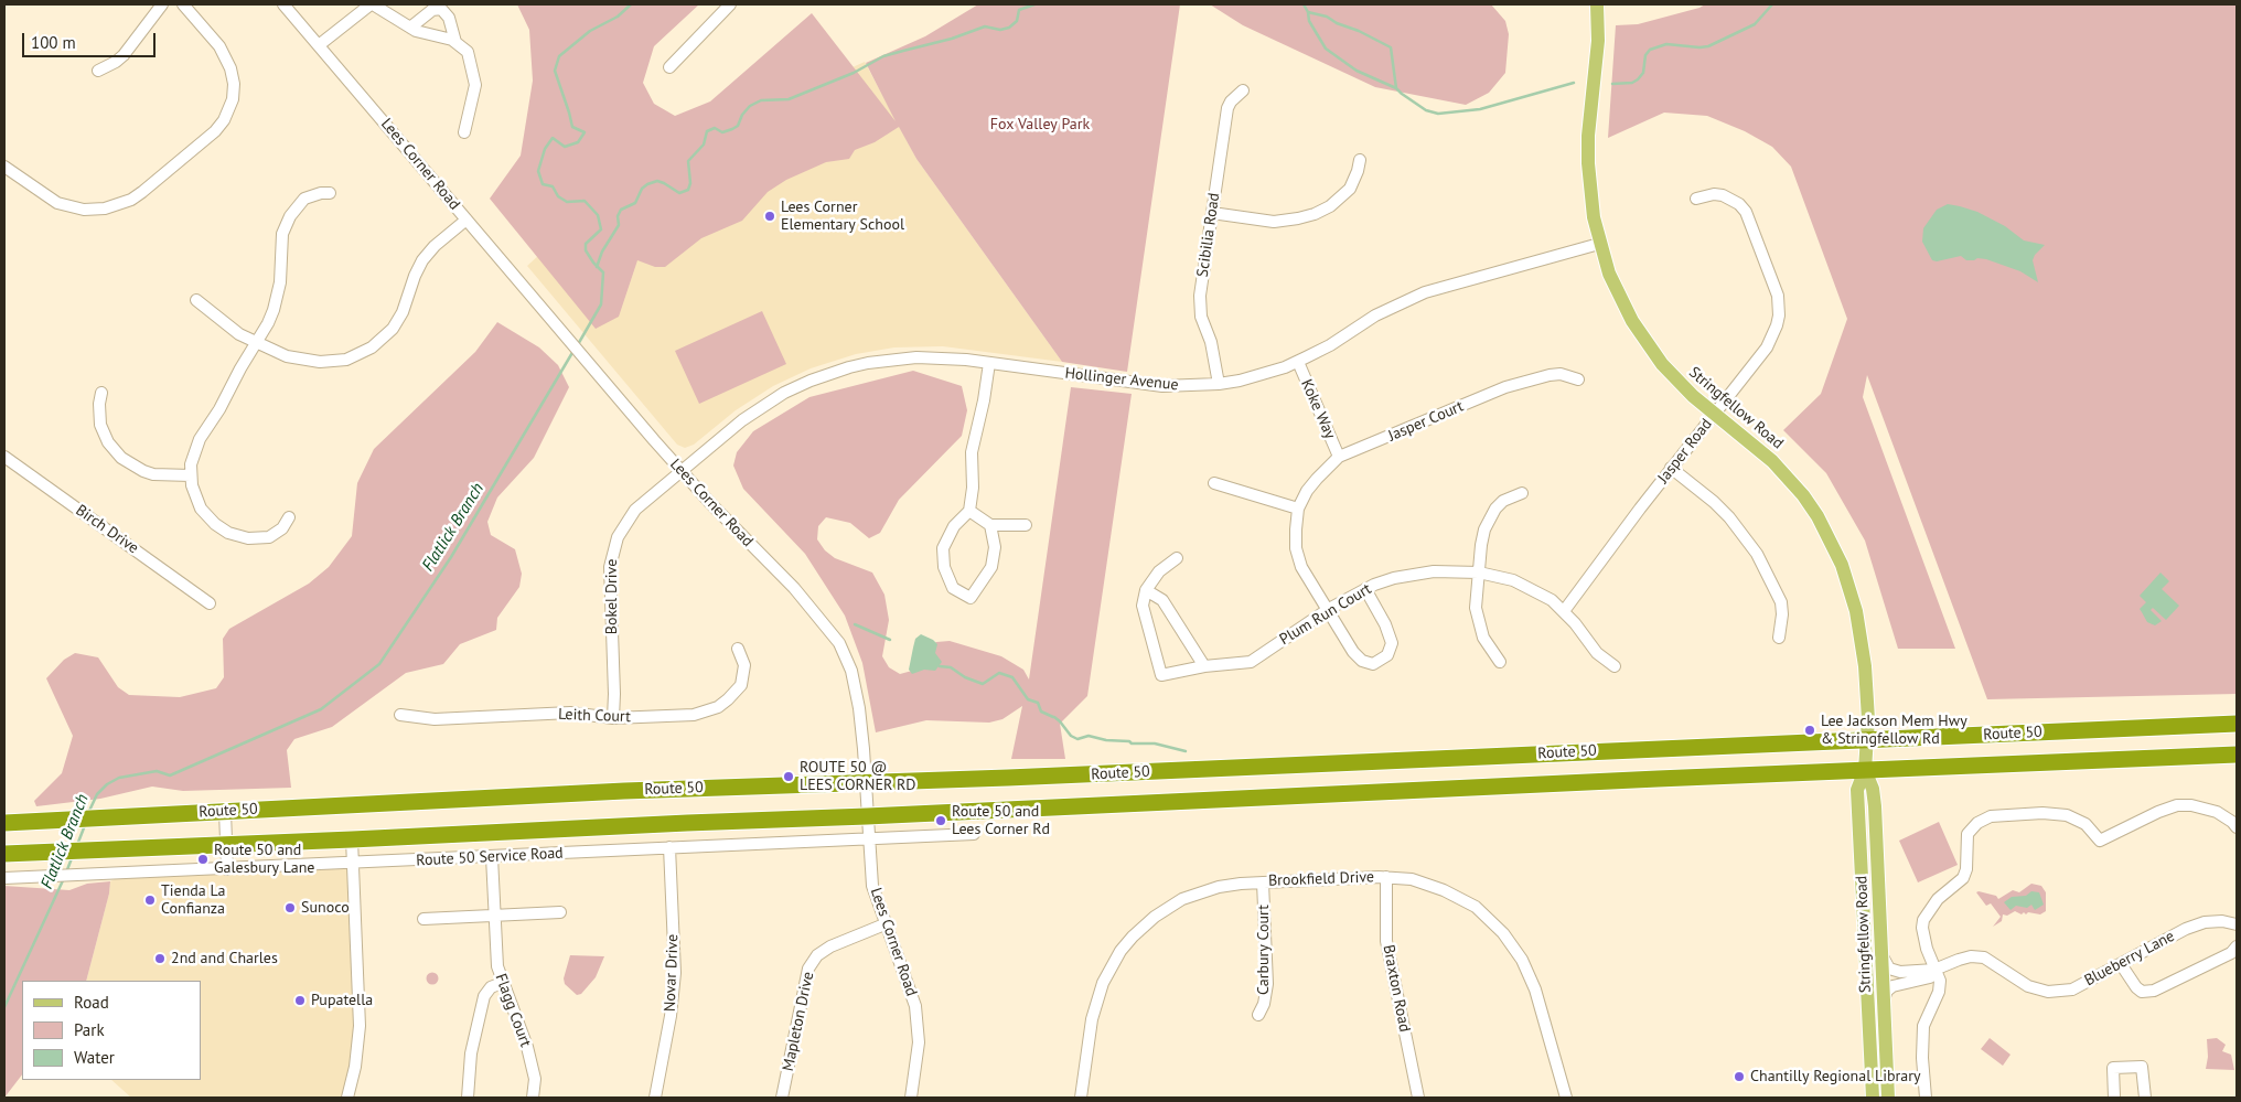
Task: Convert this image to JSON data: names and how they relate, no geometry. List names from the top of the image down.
{
  "streets": {
    "highway": ["Route 50"],
    "main road": ["Stringfellow Road"],
    "street": [
      "Lees Corner Road",
      "Scibilia Road",
      "Hollinger Avenue",
      "Koke Way",
      "Jasper Court",
      "Jasper Road",
      "Birch Drive",
      "Bokel Drive",
      "Plum Run Court",
      "Leith Court",
      "Route 50 Service Road",
      "Brookfield Drive",
      "Carbury Court",
      "Blueberry Lane",
      "Novar Drive",
      "Braxton Road",
      "Flagg Court",
      "Mapleton Drive"
    ]
  },
  "crossings": [
    ["Lees Corner Road", "Hollinger Avenue"],
    ["Lees Corner Road", "Bokel Drive"],
    ["Lees Corner Road", "Route 50"],
    ["Lees Corner Road", "Route 50 Service Road"],
    ["Lees Corner Road", "Mapleton Drive"],
    ["Scibilia Road", "Hollinger Avenue"],
    ["Hollinger Avenue", "Stringfellow Road"],
    ["Hollinger Avenue", "Koke Way"],
    ["Hollinger Avenue", "Bokel Drive"],
    ["Stringfellow Road", "Jasper Road"],
    ["Stringfellow Road", "Route 50"],
    ["Stringfellow Road", "Blueberry Lane"],
    ["Koke Way", "Jasper Court"],
    ["Jasper Court", "Plum Run Court"],
    ["Jasper Road", "Plum Run Court"],
    ["Bokel Drive", "Leith Court"],
    ["Route 50 Service Road", "Novar Drive"],
    ["Route 50 Service Road", "Flagg Court"],
    ["Brookfield Drive", "Carbury Court"],
    ["Brookfield Drive", "Braxton Road"]
  ],
  "water": ["Flatlick Branch"],
  "parks": ["Fox Valley Park"],
  "places": [
    "Lees Corner Elementary School",
    "Lee Jackson Mem Hwy & Stringfellow Rd",
    "ROUTE 50 @ LEES CORNER RD",
    "Route 50 and Lees Corner Rd",
    "Route 50 and Galesbury Lane",
    "Tienda La Confianza",
    "Sunoco",
    "2nd and Charles",
    "Pupatella",
    "Chantilly Regional Library"
  ],
  "legend": ["Road", "Park", "Water"],
  "scale_bar": "100 m"
}
